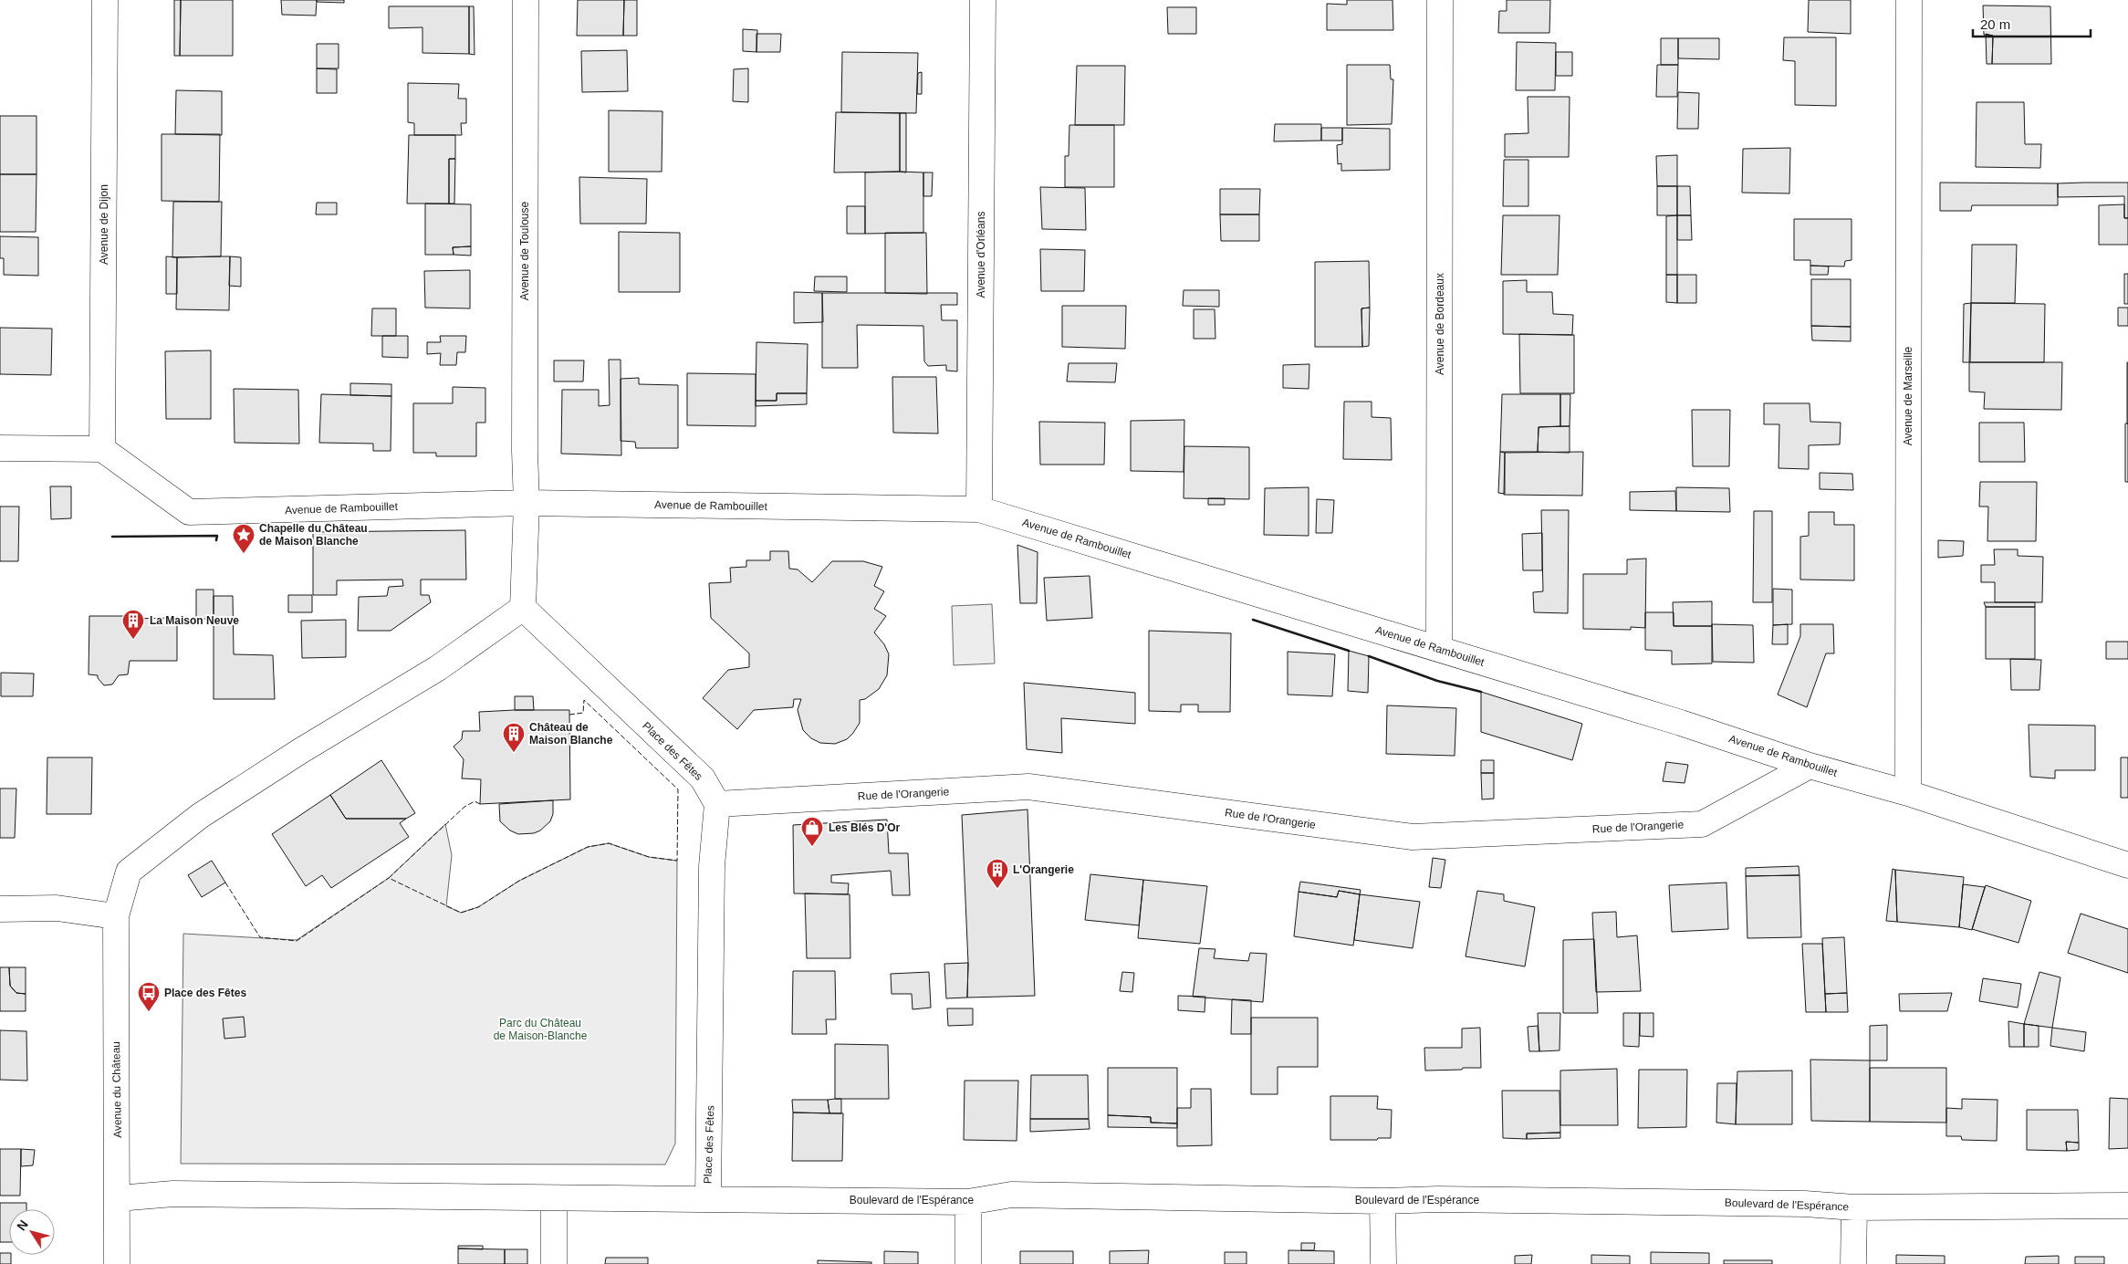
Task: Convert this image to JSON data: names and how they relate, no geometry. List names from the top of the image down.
{
  "streets": {
    "street": [
      "Avenue de Dijon",
      "Avenue de Toulouse",
      "Avenue d'Orléans",
      "Avenue de Bordeaux",
      "Avenue de Marseille",
      "Avenue de Rambouillet",
      "Place des Fêtes",
      "Rue de l'Orangerie",
      "Avenue du Château",
      "Boulevard de l'Espérance"
    ]
  },
  "crossings": [
    ["Avenue de Dijon", "Avenue de Rambouillet"],
    ["Avenue de Toulouse", "Avenue de Rambouillet"],
    ["Avenue d'Orléans", "Avenue de Rambouillet"],
    ["Avenue de Bordeaux", "Avenue de Rambouillet"],
    ["Avenue de Marseille", "Avenue de Rambouillet"],
    ["Avenue de Rambouillet", "Rue de l'Orangerie"],
    ["Place des Fêtes", "Rue de l'Orangerie"],
    ["Place des Fêtes", "Avenue du Château"],
    ["Place des Fêtes", "Boulevard de l'Espérance"]
  ],
  "parks": ["Parc du Château de Maison-Blanche"],
  "places": {
    "place": ["Chapelle du Château de Maison Blanche"],
    "building": ["La Maison Neuve", "Château de Maison Blanche", "L'Orangerie"],
    "shop": ["Les Blés D'Or"],
    "bus stop": ["Place des Fêtes"]
  },
  "scale_bar": "20 m",
  "north": "top left"
}
